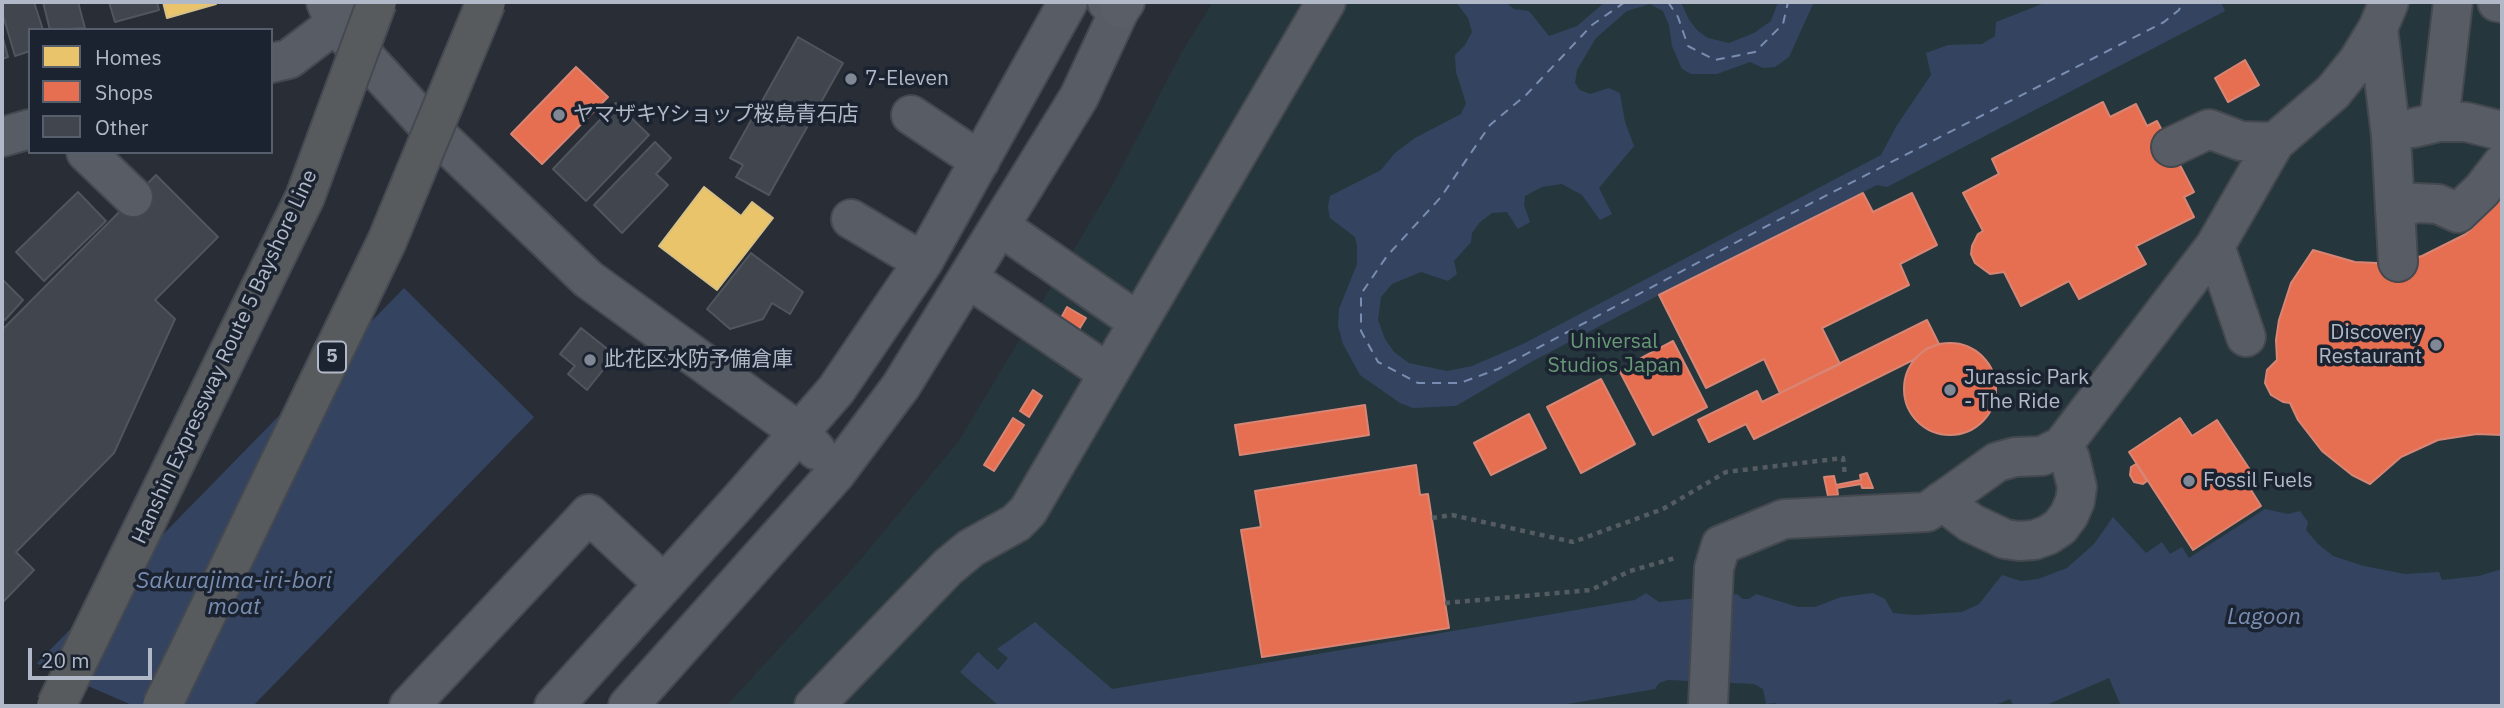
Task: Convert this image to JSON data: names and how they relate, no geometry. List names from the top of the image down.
{
  "streets": {
    "highway": ["Hanshin Expressway Route 5 Bayshore Line", "5"]
  },
  "water": ["Sakurajima-iri-bori moat", "Lagoon"],
  "parks": ["Universal Studios Japan"],
  "places": [
    "7-Eleven",
    "ヤマザキYショップ桜島青石店",
    "Discovery Restaurant",
    "此花区水防予備倉庫",
    "Jurassic Park - The Ride",
    "Fossil Fuels"
  ],
  "legend": ["Homes", "Shops", "Other"],
  "scale_bar": "20 m"
}
